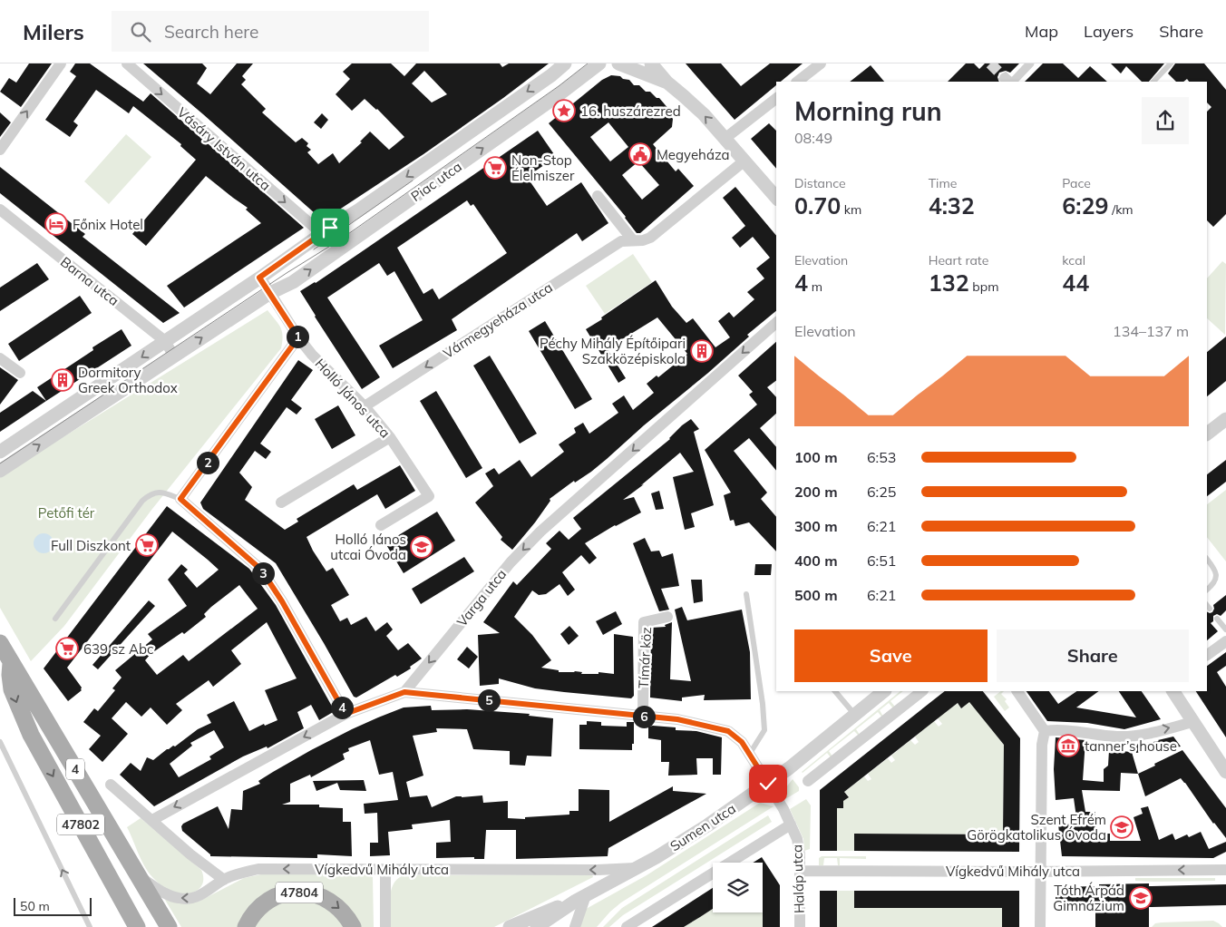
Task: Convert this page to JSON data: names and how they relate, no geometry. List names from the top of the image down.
{
  "streets": {
    "main road": ["4", "47802", "47804"],
    "street": [
      "Vásáry István utca",
      "Piac utca",
      "Barna utca",
      "Vármegyeháza utca",
      "Holló János utca",
      "Varga utca",
      "Tímár köz",
      "Sumen utca",
      "Vígkedvű Mihály utca",
      "Haláp utca"
    ]
  },
  "crossings": [
    ["Vásáry István utca", "Piac utca"],
    ["Piac utca", "Holló János utca"],
    ["Vármegyeháza utca", "Holló János utca"],
    ["Varga utca", "Haláp utca"],
    ["Tímár köz", "Haláp utca"],
    ["4", "47802"],
    ["4", "Vígkedvű Mihály utca"],
    ["Sumen utca", "Vígkedvű Mihály utca"],
    ["Sumen utca", "Haláp utca"],
    ["Vígkedvű Mihály utca", "Haláp utca"]
  ],
  "one_way": [
    "Vásáry István utca",
    "Vármegyeháza utca",
    "Varga utca",
    "Vígkedvű Mihály utca"
  ],
  "parks": ["Petőfi tér"],
  "places": {
    "place": ["16. huszárezred"],
    "public building": ["Megyeháza"],
    "supermarket": ["Non-Stop Élelmiszer", "Full Diszkont", "639 sz Abc"],
    "hotel": ["Főnix Hotel"],
    "building": ["Péchy Mihály Építőipari Szakközépiskola", "Dormitory Greek Orthodox"],
    "school or university": ["Holló János utcai Óvoda", "Szent Efrém Görögkatolikus Óvoda", "Tóth Árpád Gimnázium"],
    "museum": ["tanner’s house"]
  },
  "scale_bar": "50 m",
  "page": {
    "header": "Milers",
    "search": "Search here",
    "nav": ["Map", "Layers", "Share"],
    "heading": ["Morning run", "08:49"],
    "stats": [
      ["Distance", "0.70 km"],
      ["Time", "4:32"],
      ["Pace", "6:29 /km"],
      ["Elevation", "4 m"],
      ["Heart rate", "132 bpm"],
      ["kcal", "44"]
    ],
    "chart": ["Elevation", "134–137 m"],
    "pins": [
      "1",
      "2",
      "3",
      "5",
      "4",
      "6"
    ],
    "list": [
      {
        "name": "100 m",
        "note": "6:53"
      },
      {
        "name": "200 m",
        "note": "6:25"
      },
      {
        "name": "300 m",
        "note": "6:21"
      },
      {
        "name": "400 m",
        "note": "6:51"
      },
      {
        "name": "500 m",
        "note": "6:21"
      }
    ],
    "buttons": ["Save", "Share"],
    "scale": "50 m"
  }
}
